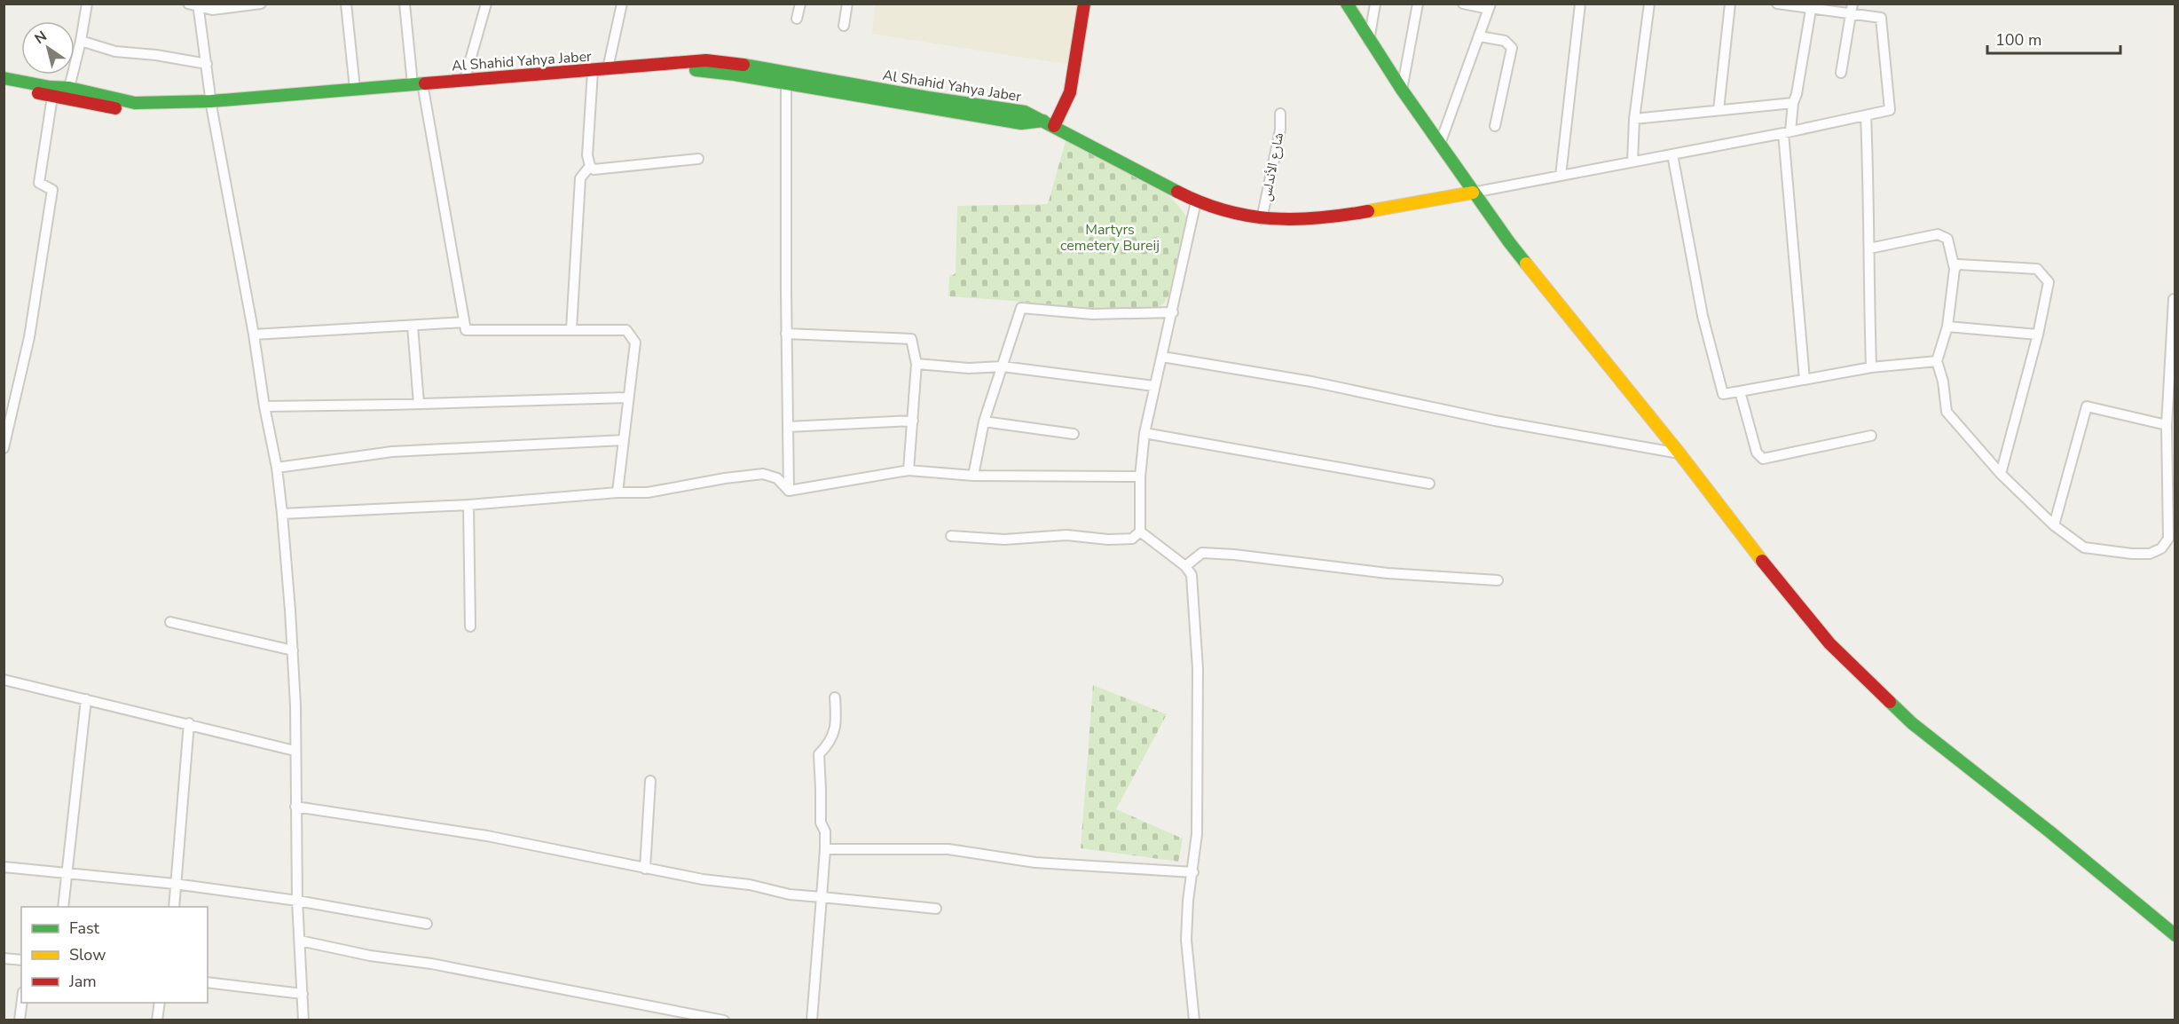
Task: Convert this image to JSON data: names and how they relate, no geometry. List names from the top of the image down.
{
  "streets": {
    "street": ["Al Shahid Yahya Jaber", "شارع الأندلس"]
  },
  "crossings": [
    ["Al Shahid Yahya Jaber", "شارع الأندلس"]
  ],
  "parks": ["Martyrs cemetery Bureij"],
  "legend": ["Fast", "Slow", "Jam"],
  "scale_bar": "100 m",
  "north": "top left"
}
